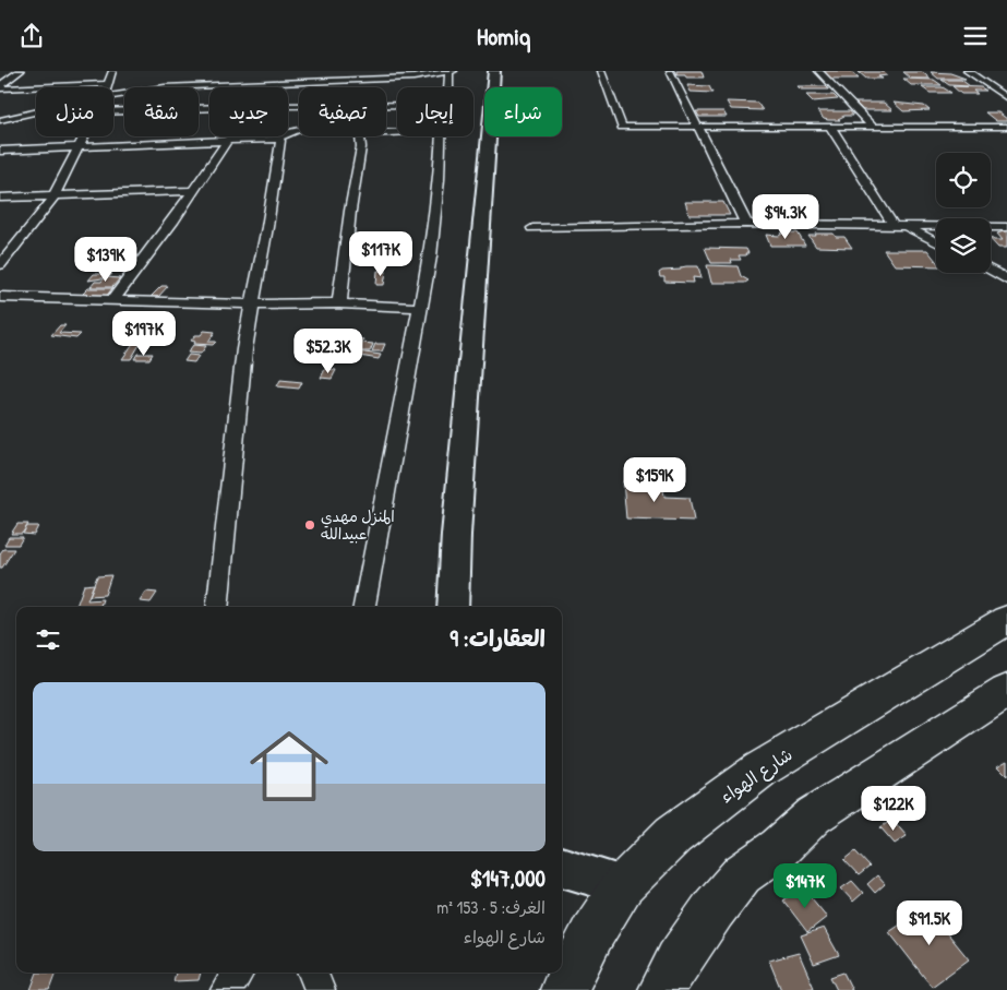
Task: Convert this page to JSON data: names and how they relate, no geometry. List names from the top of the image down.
{
  "streets": {
    "main road": ["شارع الهواء"]
  },
  "places": ["المنزل مهدي عبيدالله"],
  "page": {
    "header": "Homiq",
    "chip": [
      "شراء",
      "إيجار",
      "تصفية",
      "جديد",
      "شقة",
      "منزل"
    ],
    "price": [
      "$94.3K",
      "$117K",
      "$139K",
      "$197K",
      "$52.3K",
      "$159K",
      "$122K",
      "$147K",
      "$91.5K"
    ],
    "heading": "العقارات: 9",
    "list": [
      {
        "name": "$147,000",
        "note": "الغرف: 5 · 153 m² · شارع الهواء"
      }
    ]
  }
}
